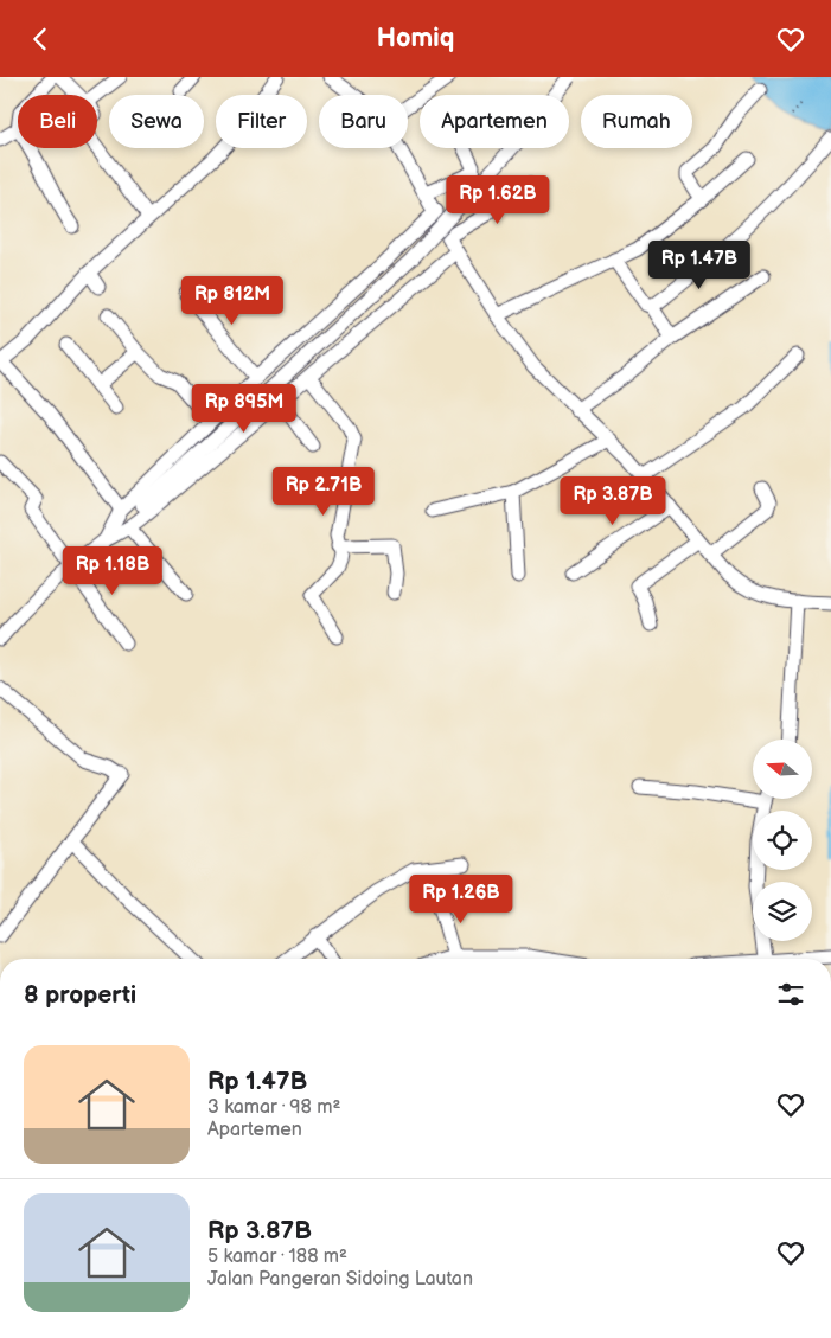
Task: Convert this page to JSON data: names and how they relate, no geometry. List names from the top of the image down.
{
  "north": "left",
  "page": {
    "header": "Homiq",
    "chip": [
      "Beli",
      "Sewa",
      "Filter",
      "Baru",
      "Apartemen",
      "Rumah"
    ],
    "price": [
      "Rp 1.62B",
      "Rp 1.47B",
      "Rp 812M",
      "Rp 895M",
      "Rp 2.71B",
      "Rp 3.87B",
      "Rp 1.18B",
      "Rp 1.26B"
    ],
    "heading": "8 properti",
    "list": [
      {
        "name": "Rp 1.47B",
        "note": "3 kamar · 98 m² · Apartemen"
      },
      {
        "name": "Rp 3.87B",
        "note": "5 kamar · 188 m² · Jalan Pangeran Sidoing Lautan"
      }
    ]
  }
}
